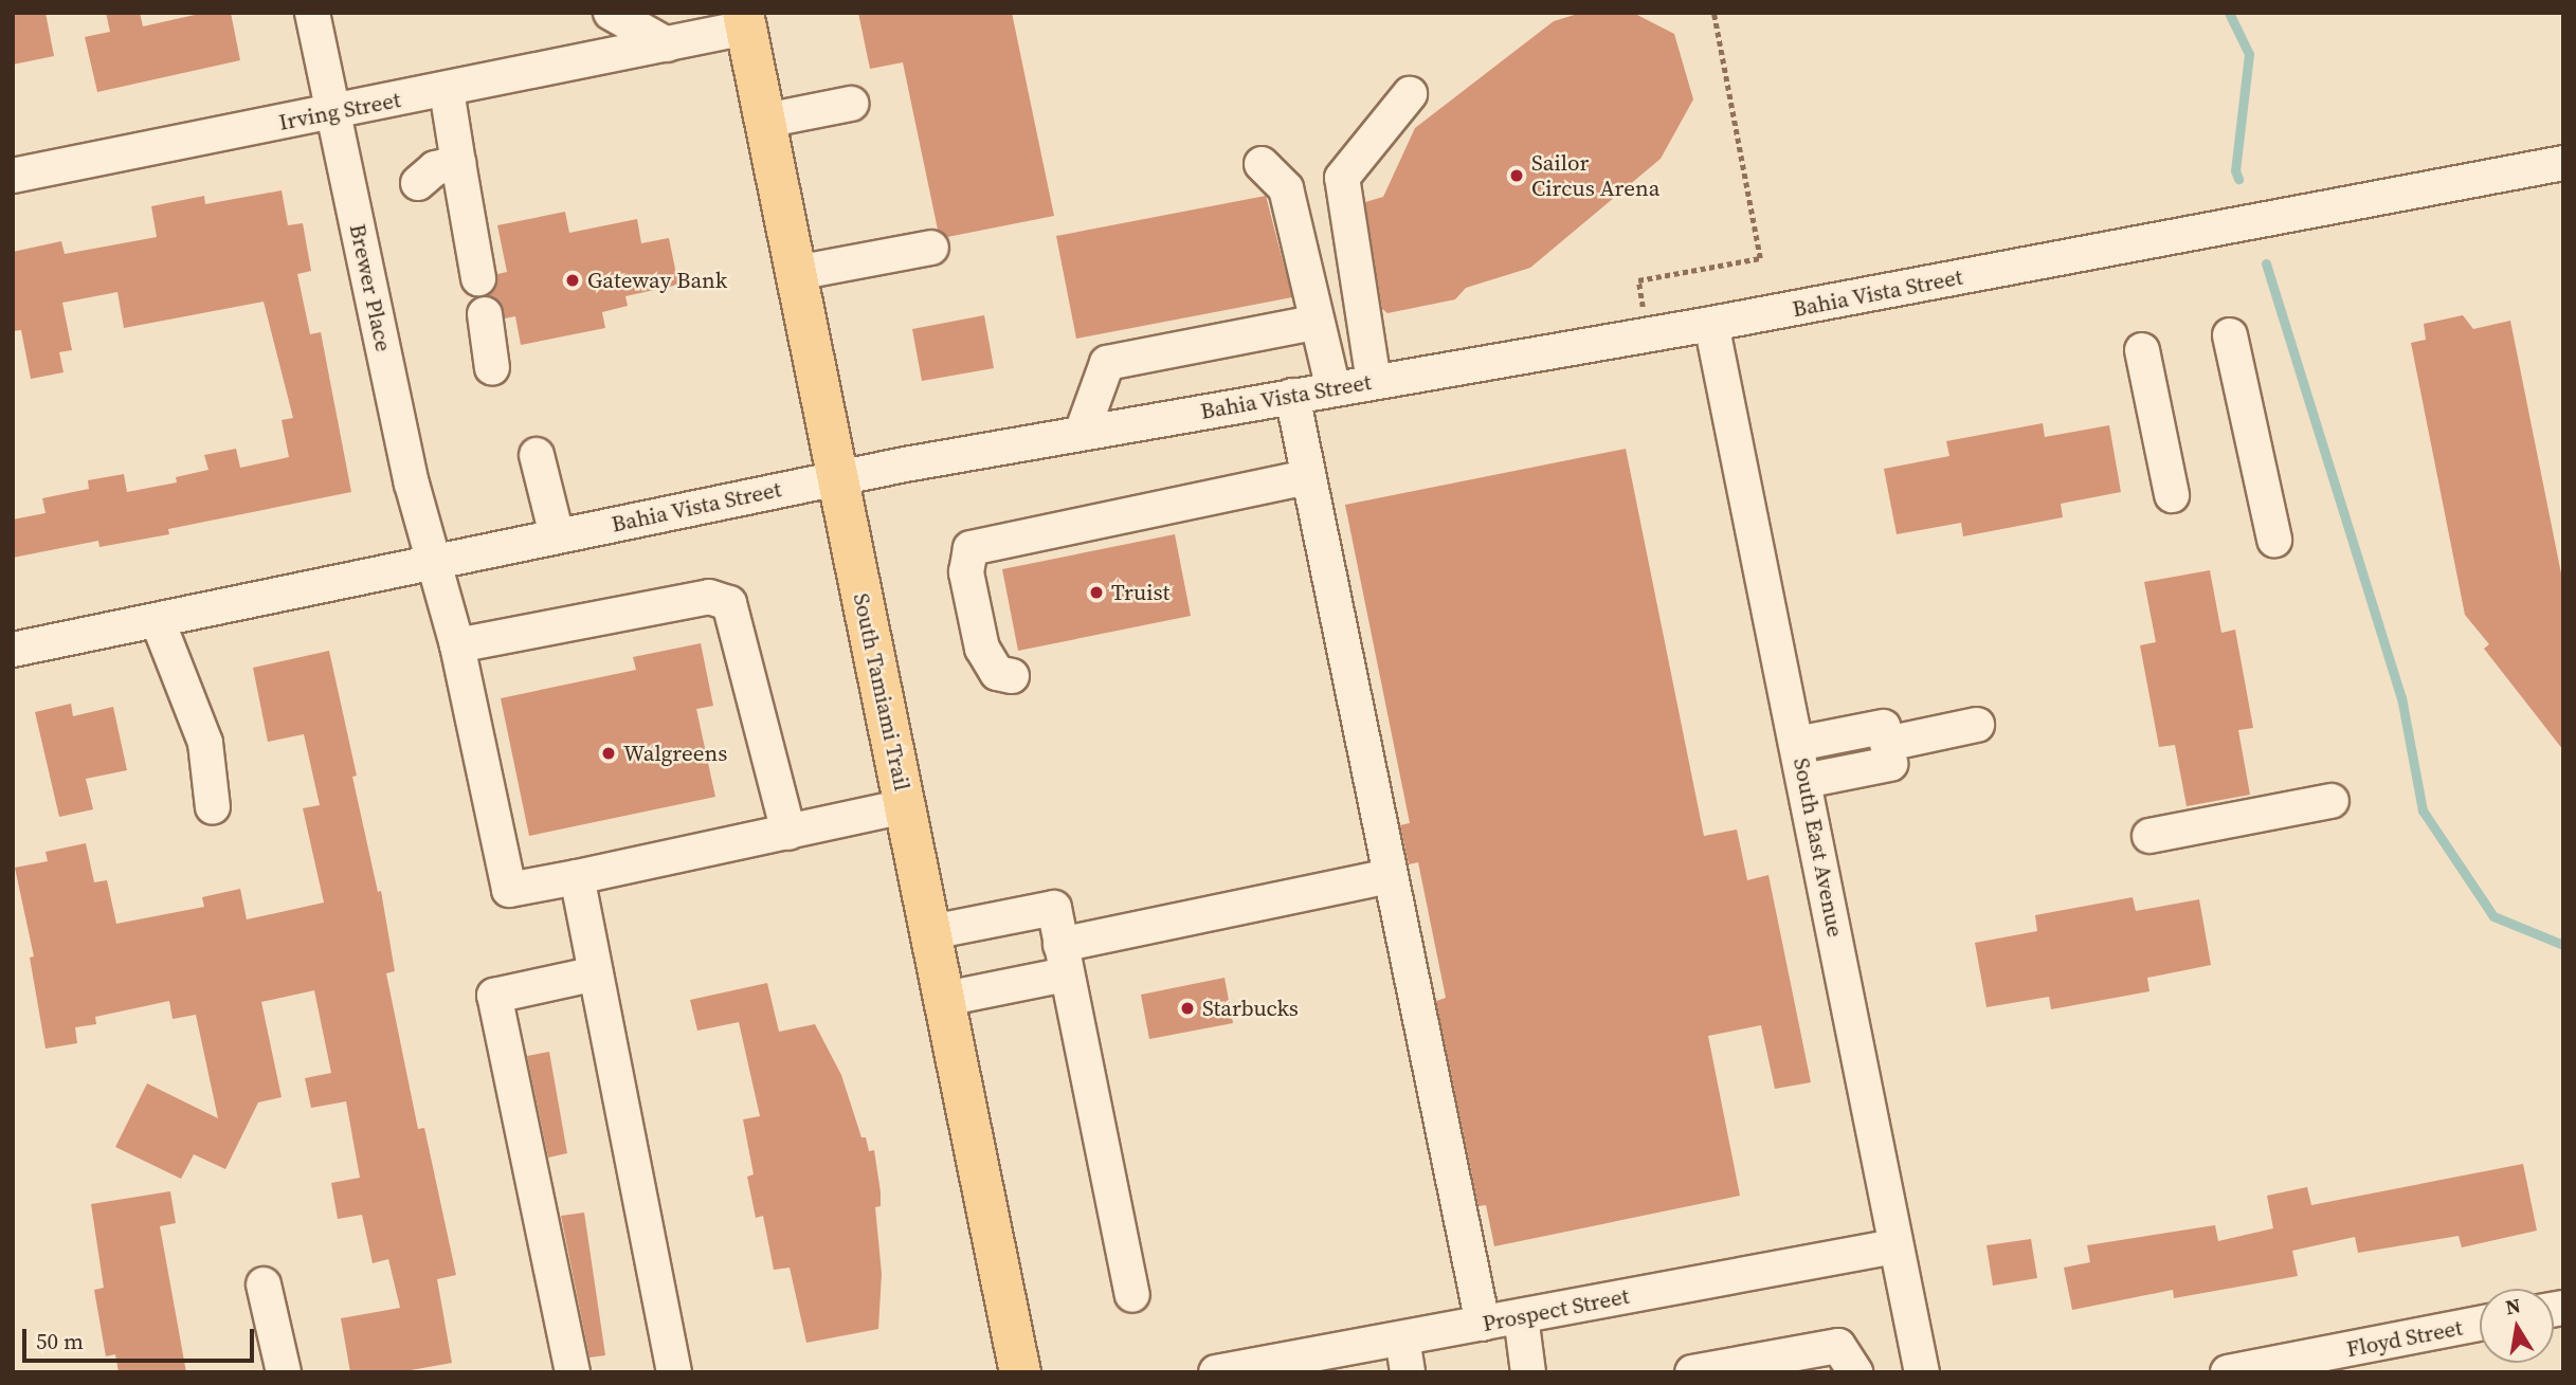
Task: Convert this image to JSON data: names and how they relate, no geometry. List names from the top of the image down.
{
  "streets": {
    "main road": ["South Tamiami Trail"],
    "street": [
      "Irving Street",
      "Brewer Place",
      "Bahia Vista Street",
      "South East Avenue",
      "Prospect Street",
      "Floyd Street"
    ]
  },
  "crossings": [
    ["Irving Street", "Brewer Place"],
    ["Irving Street", "South Tamiami Trail"],
    ["Brewer Place", "Bahia Vista Street"],
    ["Bahia Vista Street", "South Tamiami Trail"],
    ["Bahia Vista Street", "South East Avenue"],
    ["South East Avenue", "Prospect Street"]
  ],
  "places": [
    "Sailor Circus Arena",
    "Gateway Bank",
    "Truist",
    "Walgreens",
    "Starbucks"
  ],
  "scale_bar": "50 m",
  "north": "top"
}
